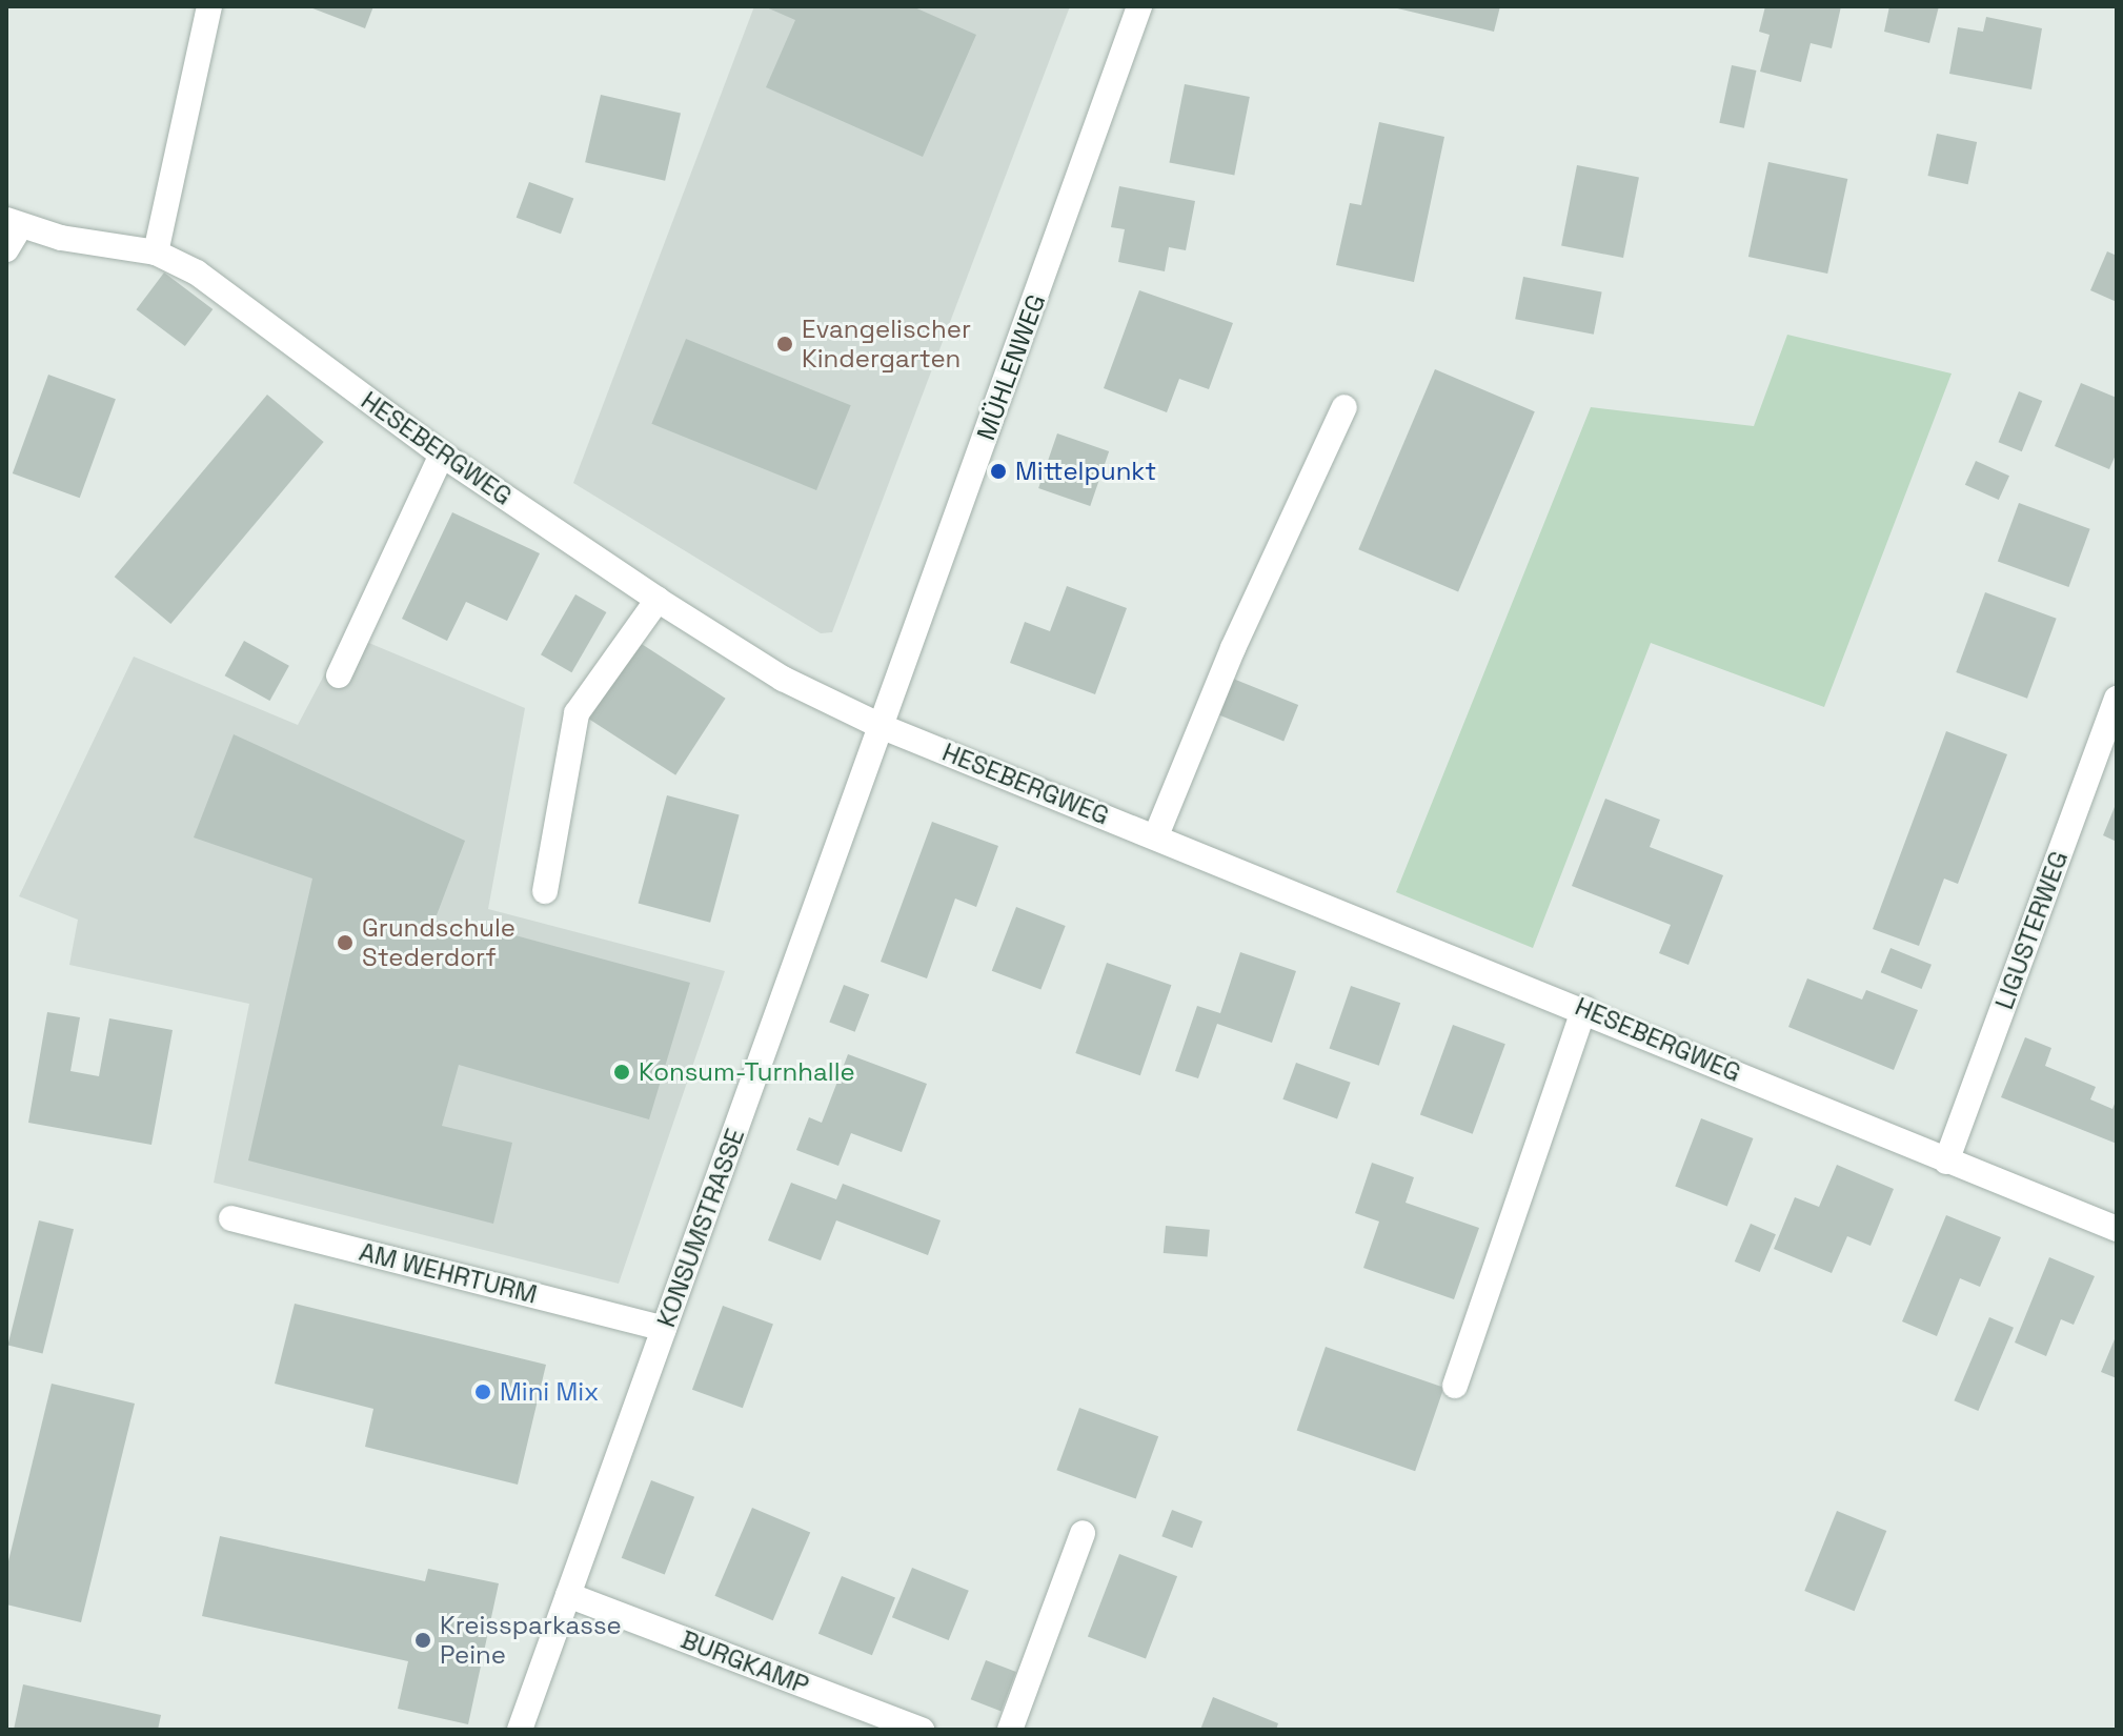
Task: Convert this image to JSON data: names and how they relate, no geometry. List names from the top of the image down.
{
  "streets": {
    "street": [
      "MÜHLENWEG",
      "HESEBERGWEG",
      "LIGUSTERWEG",
      "KONSUMSTRASSE",
      "AM WEHRTURM",
      "BURGKAMP"
    ]
  },
  "crossings": [
    ["MÜHLENWEG", "HESEBERGWEG"],
    ["MÜHLENWEG", "KONSUMSTRASSE"],
    ["HESEBERGWEG", "LIGUSTERWEG"],
    ["HESEBERGWEG", "KONSUMSTRASSE"],
    ["KONSUMSTRASSE", "AM WEHRTURM"],
    ["KONSUMSTRASSE", "BURGKAMP"]
  ],
  "places": [
    "Evangelischer Kindergarten",
    "Mittelpunkt",
    "Grundschule Stederdorf",
    "Konsum-Turnhalle",
    "Mini Mix",
    "Kreissparkasse Peine"
  ]
}
